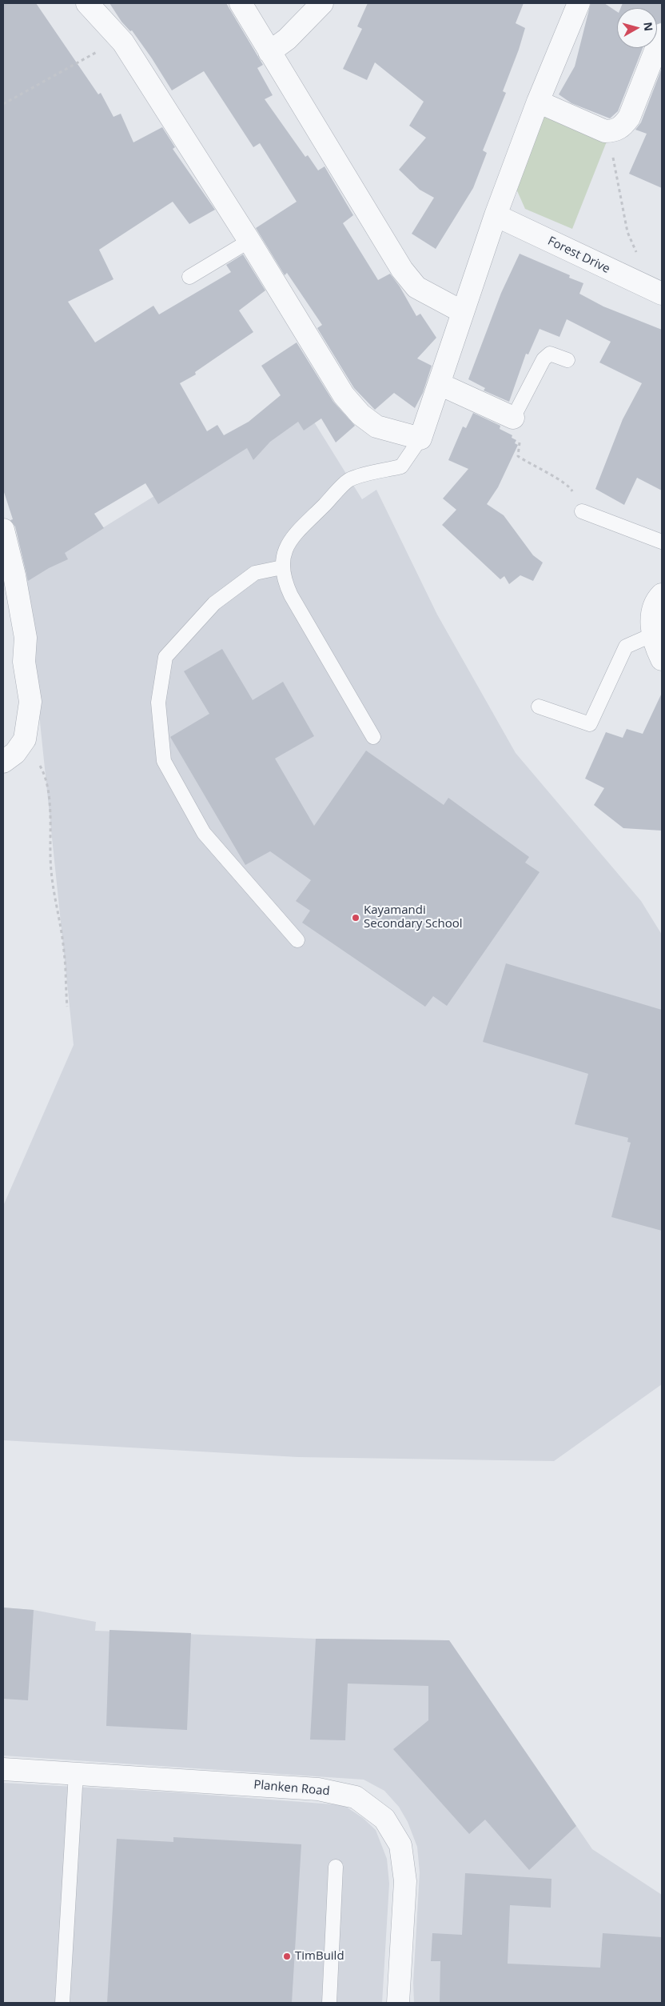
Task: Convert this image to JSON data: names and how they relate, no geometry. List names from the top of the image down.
{
  "streets": {
    "street": ["Forest Drive", "Planken Road"]
  },
  "places": ["Kayamandi Secondary School", "TimBuild"],
  "north": "right"
}
